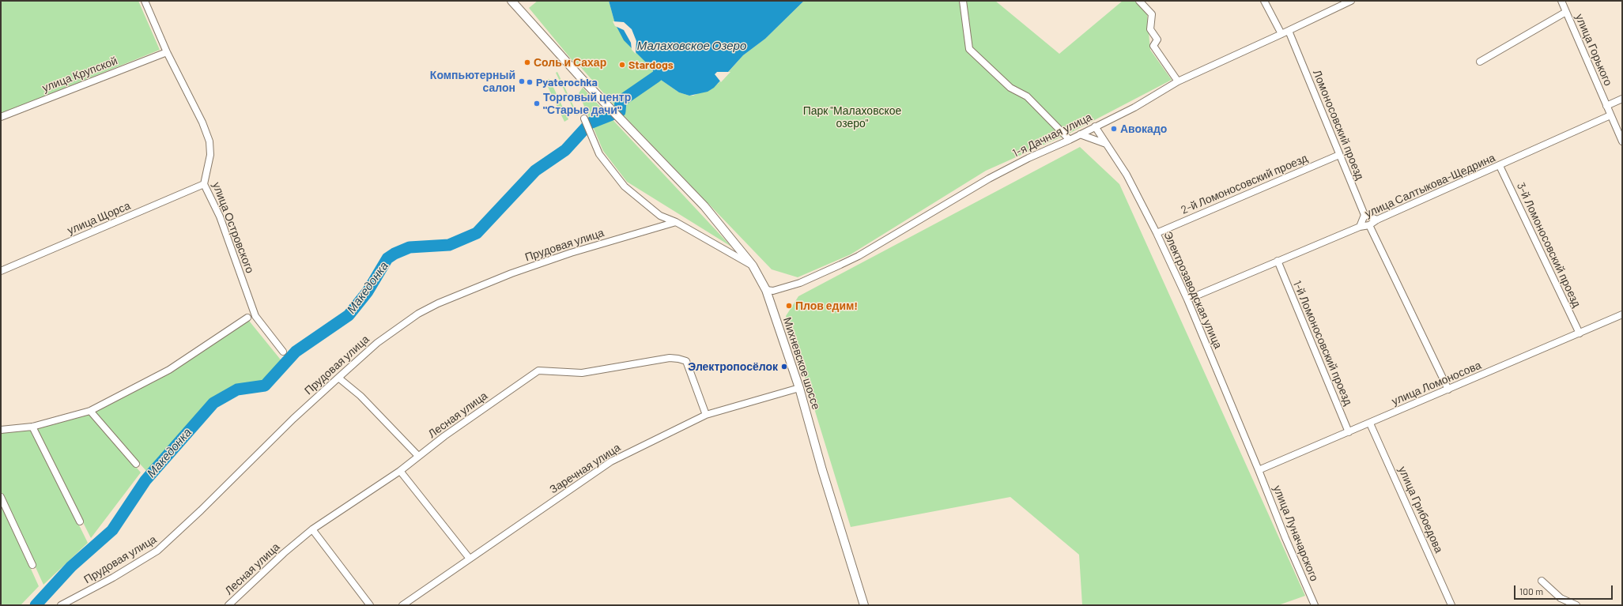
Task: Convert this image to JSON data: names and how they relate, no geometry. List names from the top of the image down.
{
  "streets": {
    "main road": ["Михневское шоссе"],
    "street": [
      "улица Горького",
      "улица Крупской",
      "Ломоносовский проезд",
      "1-я Дачная улица",
      "2-й Ломоносовский проезд",
      "улица Салтыкова-Щедрина",
      "улица Щорса",
      "улица Островского",
      "Прудовая улица",
      "3-й Ломоносовский проезд",
      "Электрозаводская улица",
      "1-й Ломоносовский проезд",
      "улица Ломоносова",
      "Лесная улица",
      "Заречная улица",
      "улица Грибоедова",
      "улица Луначарского"
    ]
  },
  "crossings": [
    ["улица Горького", "улица Салтыкова-Щедрина"],
    ["улица Крупской", "улица Островского"],
    ["Ломоносовский проезд", "1-я Дачная улица"],
    ["Ломоносовский проезд", "2-й Ломоносовский проезд"],
    ["1-я Дачная улица", "Электрозаводская улица"],
    ["1-я Дачная улица", "Михневское шоссе"],
    ["2-й Ломоносовский проезд", "Электрозаводская улица"],
    ["улица Салтыкова-Щедрина", "3-й Ломоносовский проезд"],
    ["улица Салтыкова-Щедрина", "Электрозаводская улица"],
    ["улица Салтыкова-Щедрина", "1-й Ломоносовский проезд"],
    ["улица Щорса", "улица Островского"],
    ["3-й Ломоносовский проезд", "улица Ломоносова"],
    ["Электрозаводская улица", "улица Ломоносова"],
    ["Электрозаводская улица", "улица Луначарского"],
    ["1-й Ломоносовский проезд", "улица Ломоносова"],
    ["Михневское шоссе", "Заречная улица"],
    ["улица Ломоносова", "улица Грибоедова"],
    ["улица Ломоносова", "улица Луначарского"],
    ["Лесная улица", "Заречная улица"]
  ],
  "water": ["Малаховское Озеро", "Македонка"],
  "parks": ["Парк \"Малаховское озеро\""],
  "places": [
    "Соль и Сахар",
    "Stardogs",
    "Компьютерный салон",
    "Pyaterochka",
    "Торговый центр \"Старые дачи\"",
    "Авокадо",
    "Плов едим!",
    "Электропосёлок"
  ],
  "scale_bar": "100 m"
}
